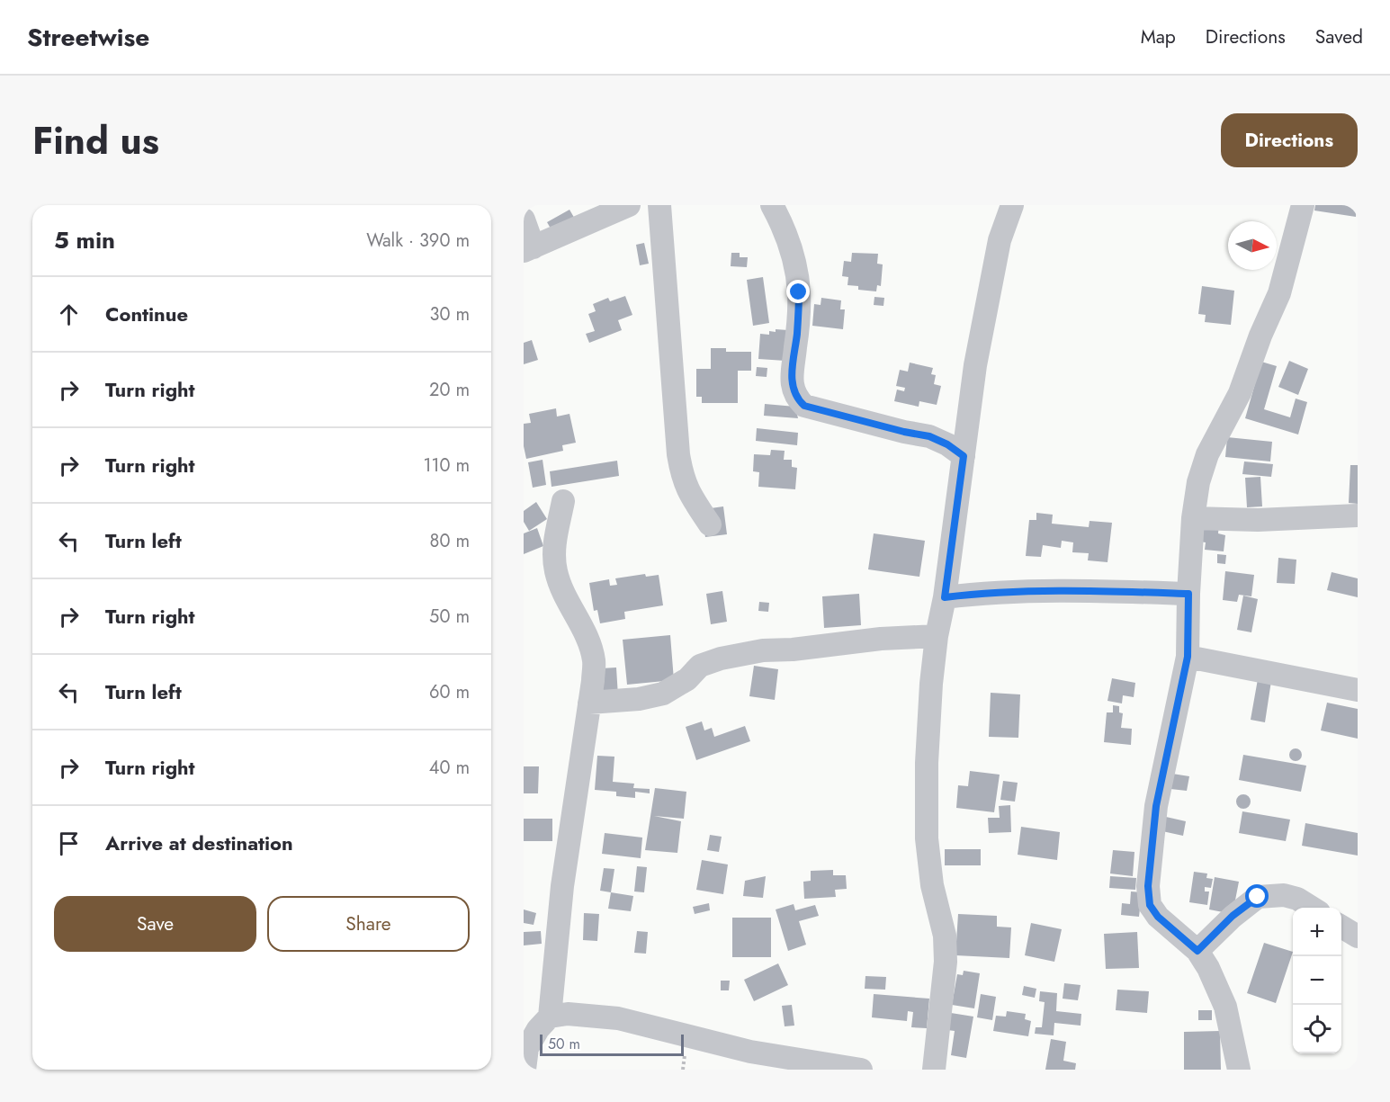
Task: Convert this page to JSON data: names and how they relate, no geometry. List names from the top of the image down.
{
  "scale_bar": "50 m",
  "north": "right",
  "page": {
    "header": "Streetwise",
    "nav": ["Map", "Directions", "Saved"],
    "title": "Find us",
    "buttons": [
      "Directions",
      ["Save", "Share"]
    ],
    "heading": ["5 min", "Walk · 390 m"],
    "list": [
      ["Continue", "30 m"],
      ["Turn right", "20 m"],
      ["Turn right", "110 m"],
      ["Turn left", "80 m"],
      ["Turn right", "50 m"],
      ["Turn left", "60 m"],
      ["Turn right", "40 m"],
      "Arrive at destination"
    ],
    "map_buttons": ["+", "−"],
    "scale": "50 m"
  }
}
